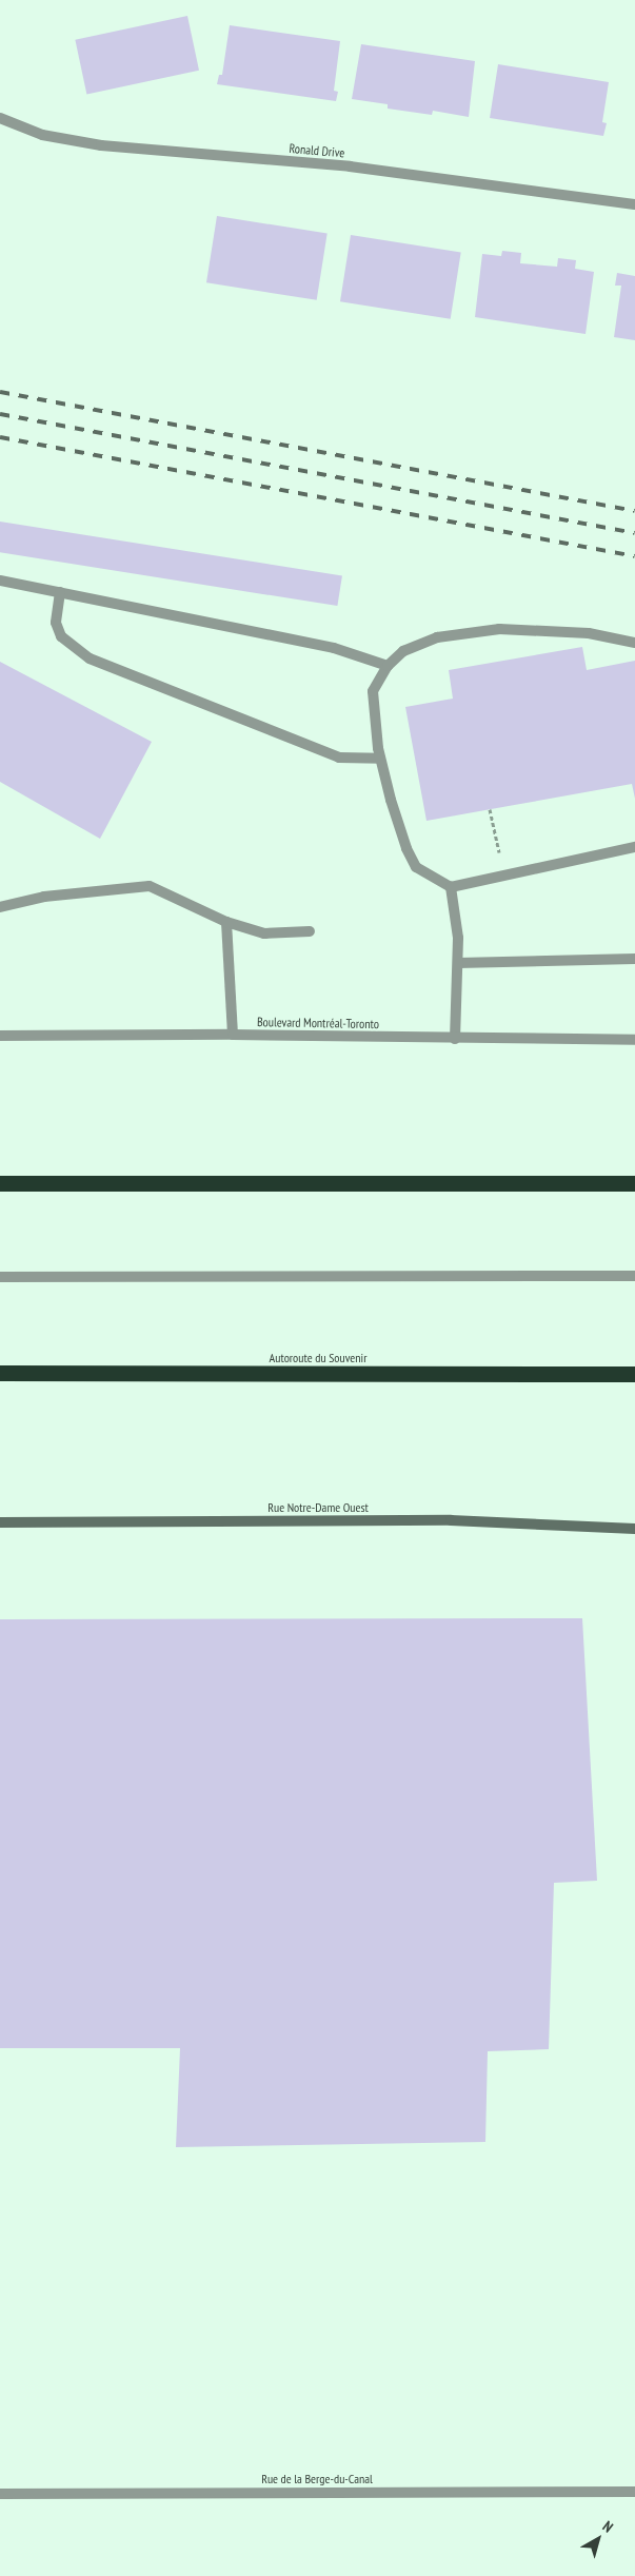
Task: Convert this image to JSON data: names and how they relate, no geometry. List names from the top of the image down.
{
  "streets": {
    "highway": ["Autoroute du Souvenir"],
    "main road": ["Rue Notre-Dame Ouest"],
    "street": ["Ronald Drive", "Boulevard Montréal-Toronto", "Rue de la Berge-du-Canal"]
  },
  "north": "top right"
}
